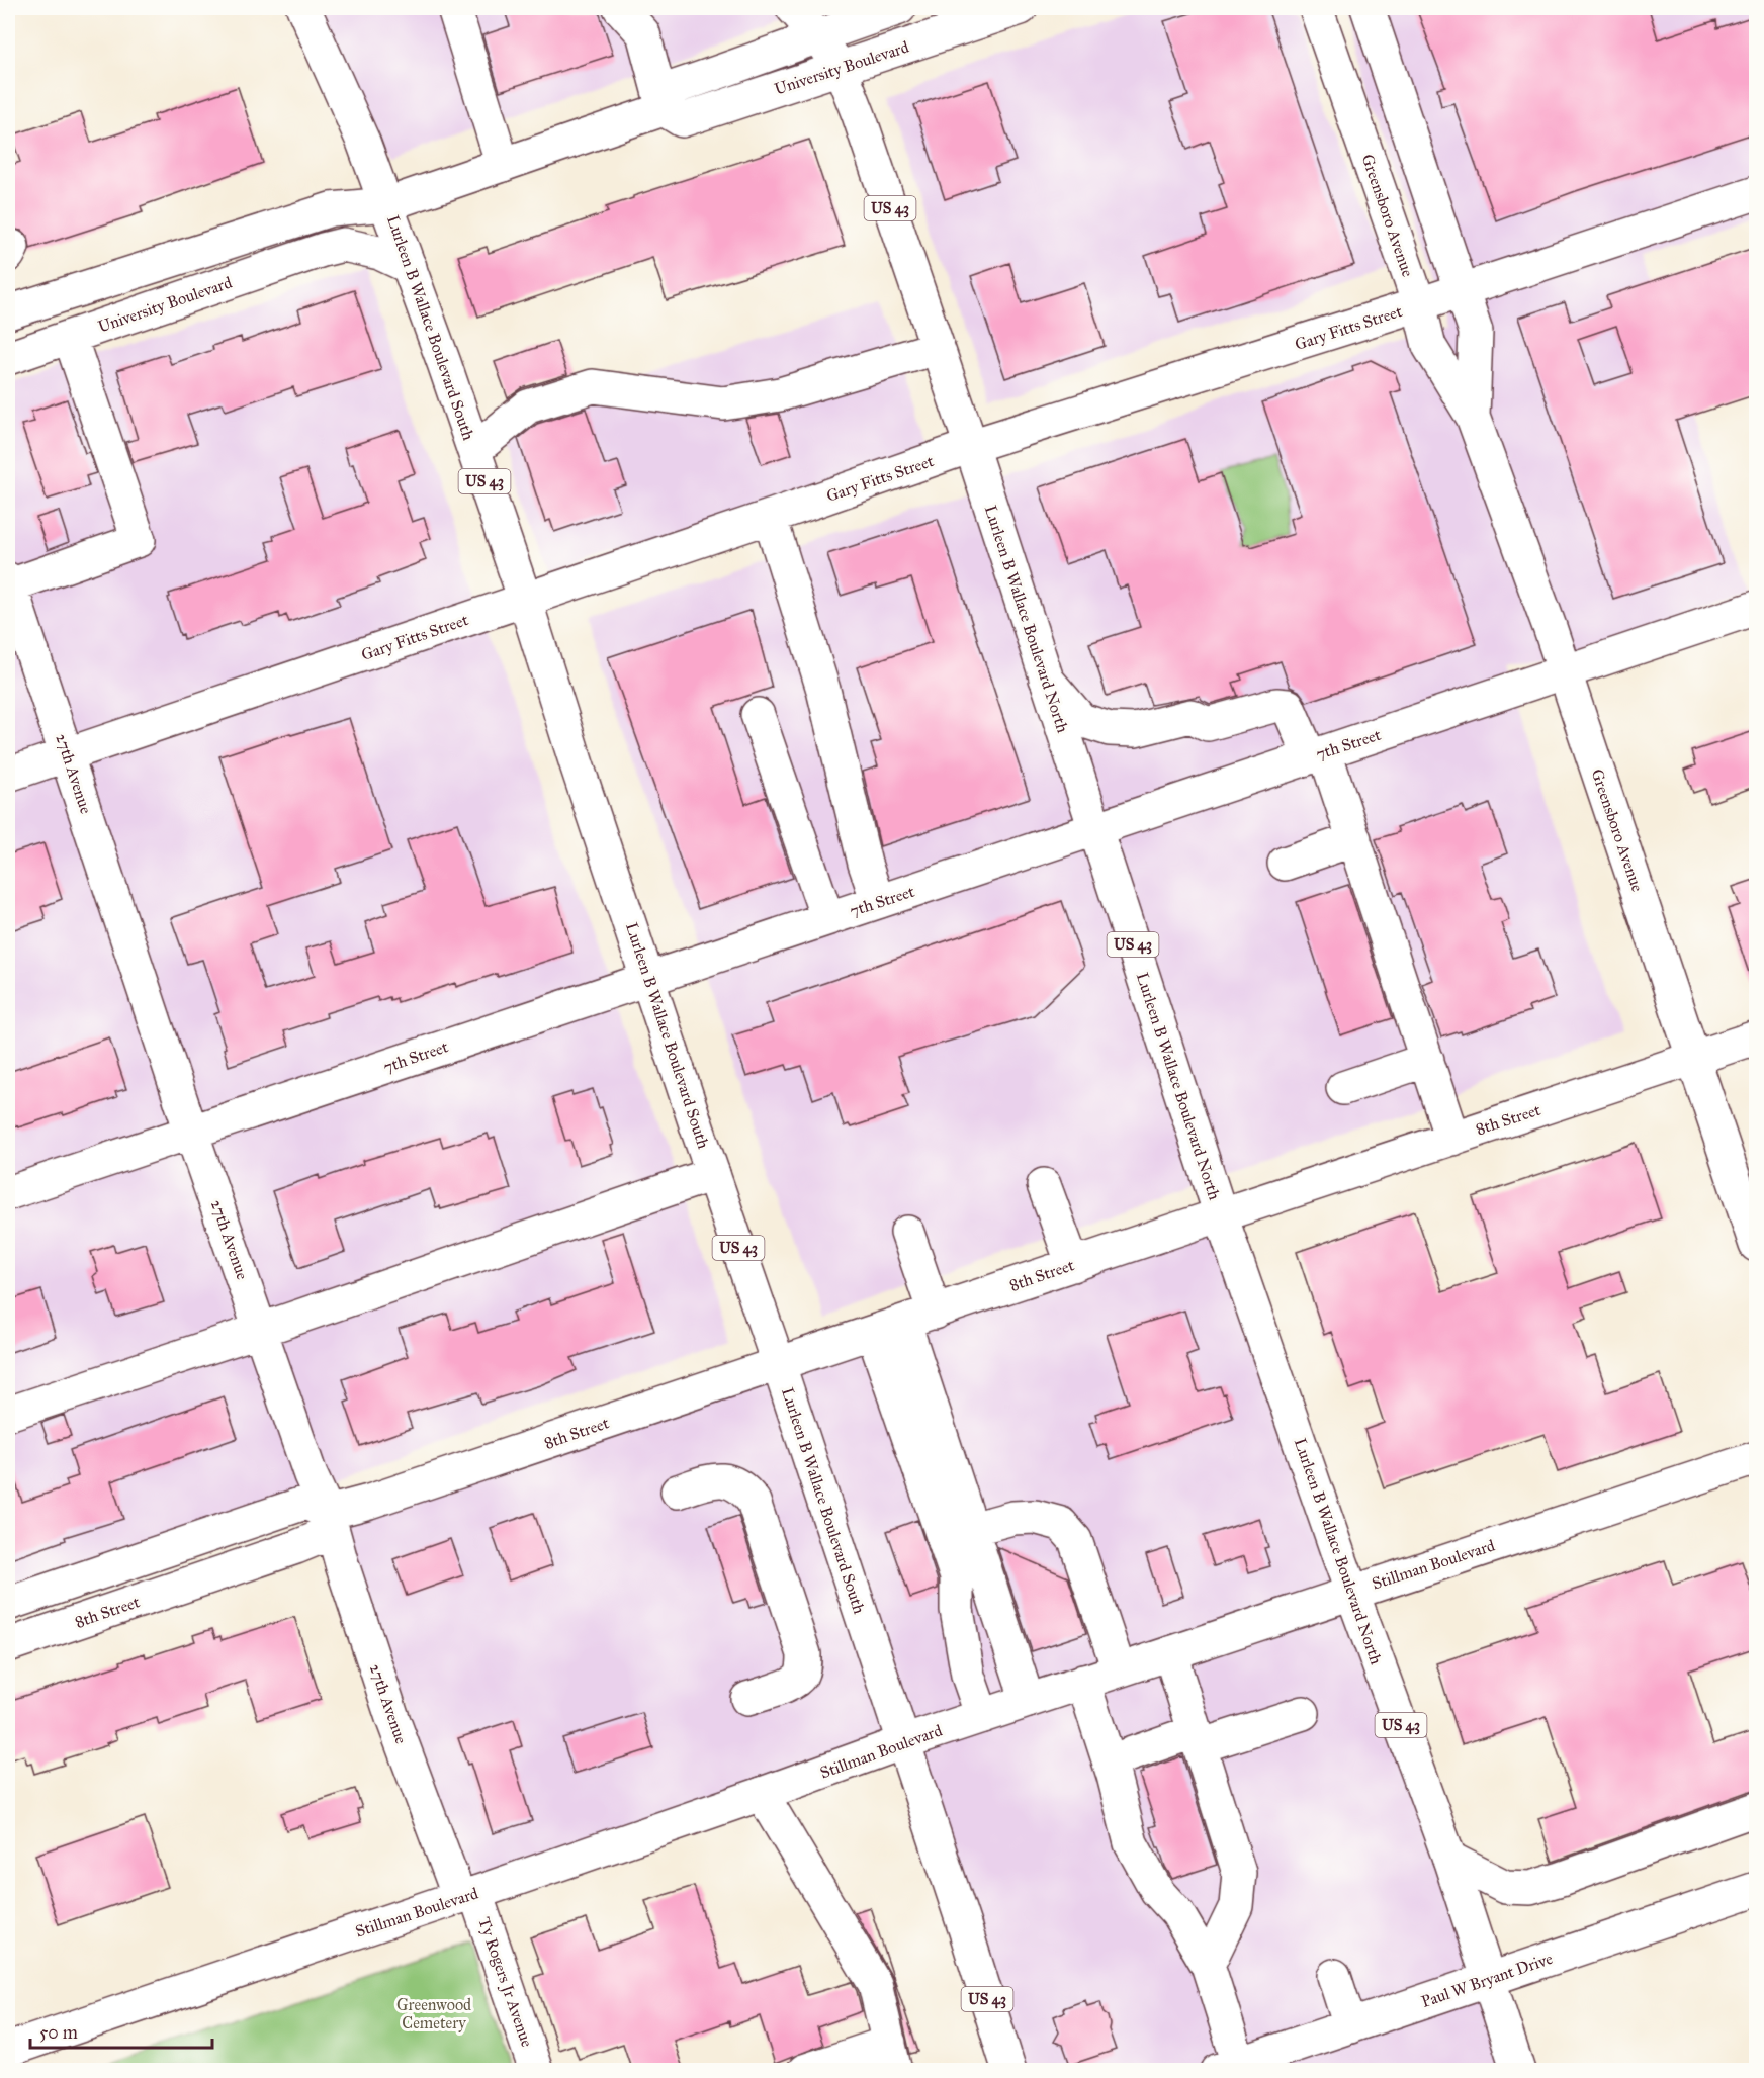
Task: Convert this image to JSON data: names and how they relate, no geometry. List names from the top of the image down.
{
  "streets": {
    "main road": [
      "University Boulevard",
      "US 43",
      "Greensboro Avenue",
      "Lurleen B Wallace Boulevard South",
      "Gary Fitts Street",
      "Lurleen B Wallace Boulevard North",
      "7th Street",
      "27th Avenue",
      "8th Street",
      "Stillman Boulevard",
      "Paul W Bryant Drive",
      "Ty Rogers Jr Avenue"
    ]
  },
  "crossings": [
    ["University Boulevard", "Lurleen B Wallace Boulevard South"],
    ["University Boulevard", "Lurleen B Wallace Boulevard North"],
    ["Greensboro Avenue", "Gary Fitts Street"],
    ["Greensboro Avenue", "7th Street"],
    ["Greensboro Avenue", "8th Street"],
    ["Lurleen B Wallace Boulevard South", "Gary Fitts Street"],
    ["Lurleen B Wallace Boulevard South", "7th Street"],
    ["Lurleen B Wallace Boulevard South", "8th Street"],
    ["Lurleen B Wallace Boulevard South", "Stillman Boulevard"],
    ["Gary Fitts Street", "Lurleen B Wallace Boulevard North"],
    ["Gary Fitts Street", "27th Avenue"],
    ["Lurleen B Wallace Boulevard North", "7th Street"],
    ["Lurleen B Wallace Boulevard North", "8th Street"],
    ["Lurleen B Wallace Boulevard North", "Stillman Boulevard"],
    ["Lurleen B Wallace Boulevard North", "Paul W Bryant Drive"],
    ["7th Street", "27th Avenue"],
    ["27th Avenue", "8th Street"],
    ["27th Avenue", "Stillman Boulevard"],
    ["27th Avenue", "Ty Rogers Jr Avenue"],
    ["Stillman Boulevard", "Ty Rogers Jr Avenue"]
  ],
  "parks": ["Greenwood Cemetery"],
  "scale_bar": "50 m"
}
